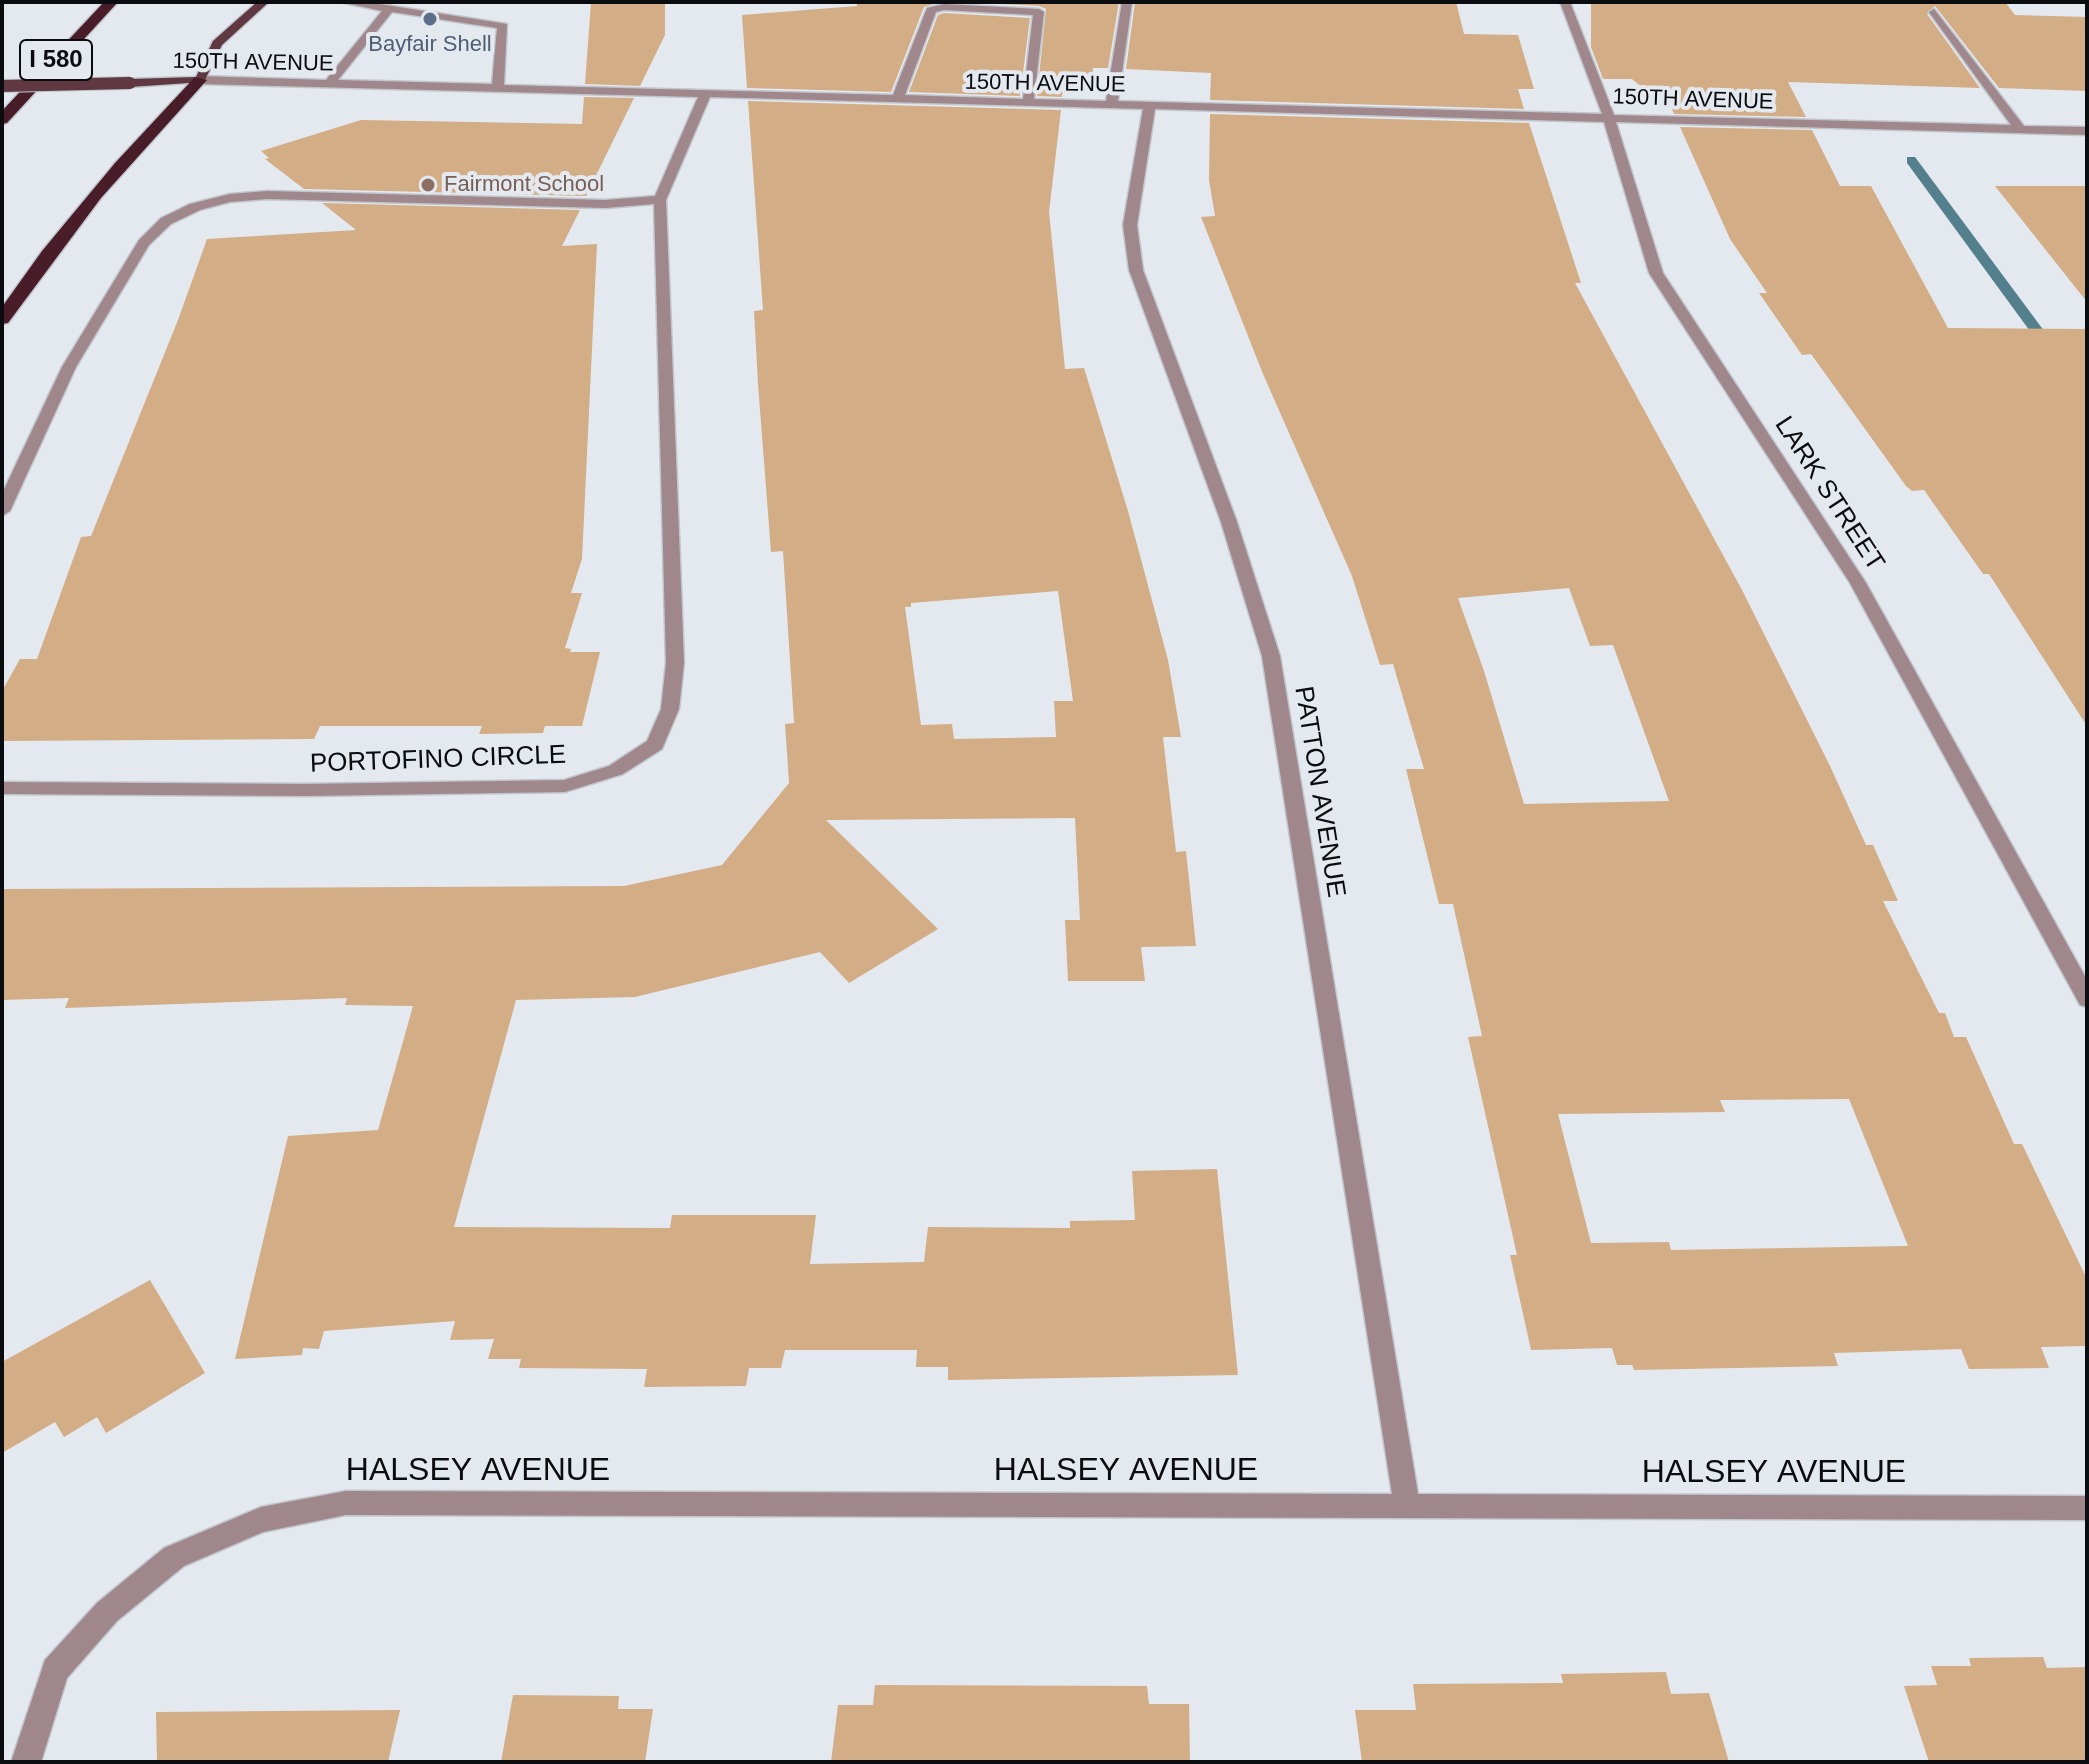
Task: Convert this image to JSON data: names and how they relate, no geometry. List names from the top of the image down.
{
  "streets": {
    "highway": ["I 580"],
    "main road": ["150TH AVENUE"],
    "street": [
      "LARK STREET",
      "PORTOFINO CIRCLE",
      "PATTON AVENUE",
      "HALSEY AVENUE"
    ]
  },
  "crossings": [
    ["150TH AVENUE", "LARK STREET"],
    ["150TH AVENUE", "PORTOFINO CIRCLE"],
    ["150TH AVENUE", "PATTON AVENUE"],
    ["PATTON AVENUE", "HALSEY AVENUE"]
  ],
  "places": ["Bayfair Shell", "Fairmont School"]
}
